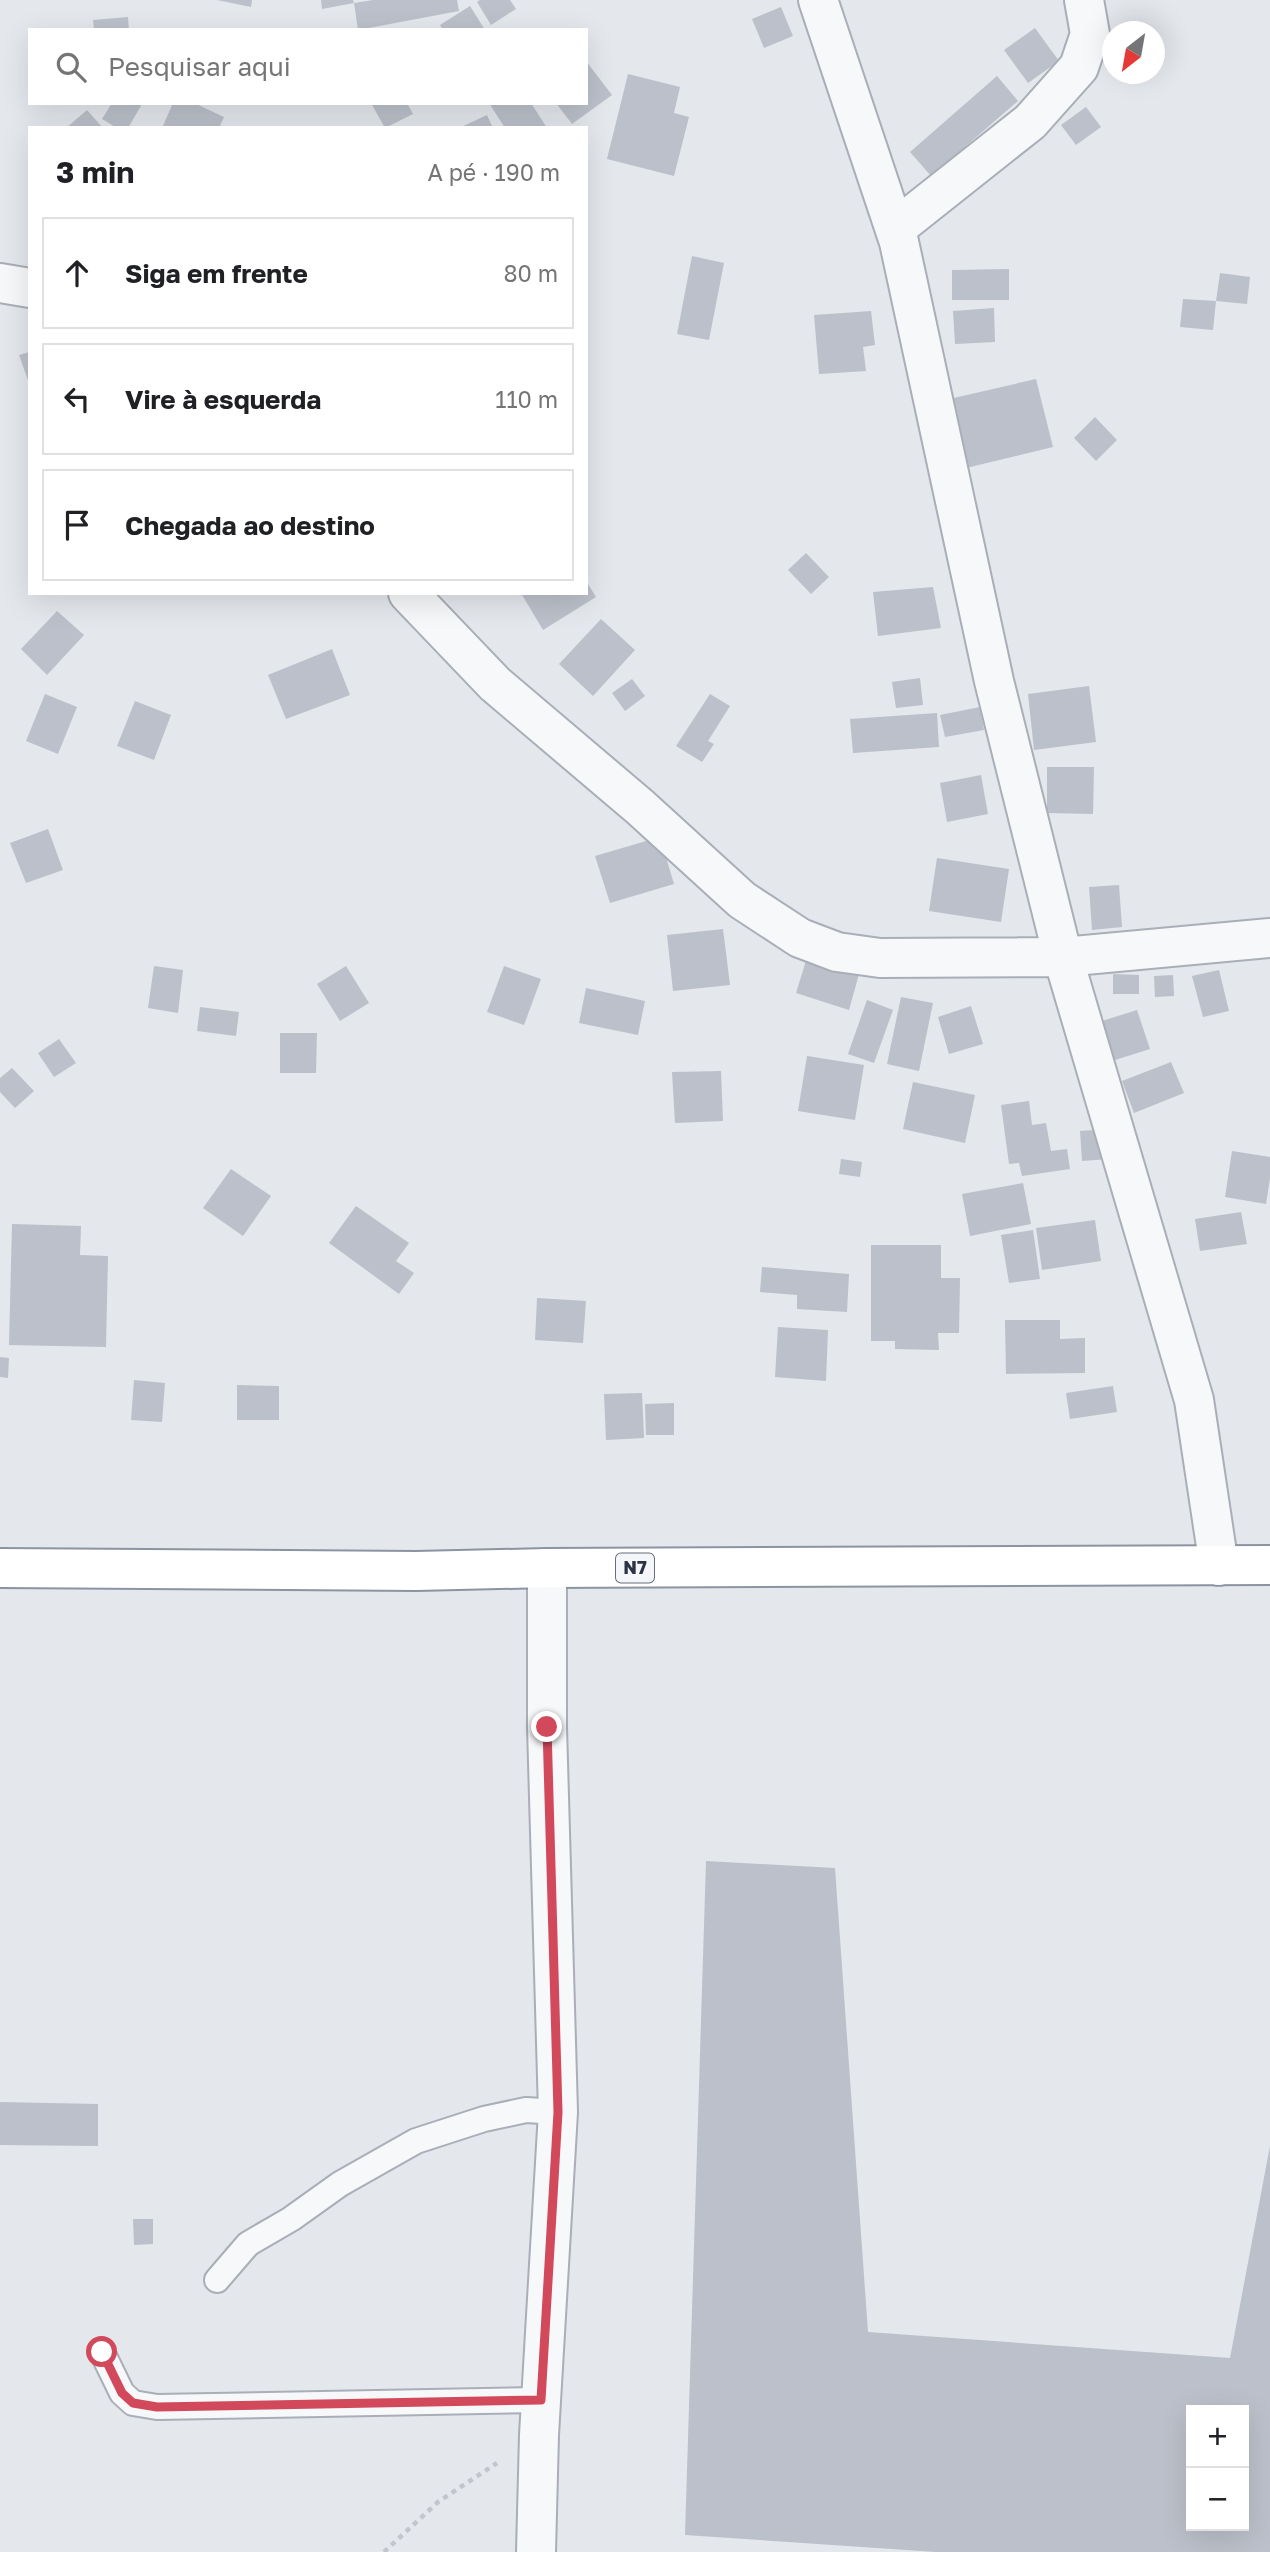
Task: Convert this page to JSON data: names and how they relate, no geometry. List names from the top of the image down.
{
  "streets": {
    "highway": ["N7"]
  },
  "north": "bottom left",
  "page": {
    "search": "Pesquisar aqui",
    "heading": ["3 min", "A pé · 190 m"],
    "list": [
      ["Siga em frente", "80 m"],
      ["Vire à esquerda", "110 m"],
      "Chegada ao destino"
    ],
    "map_buttons": ["+", "−"]
  }
}
